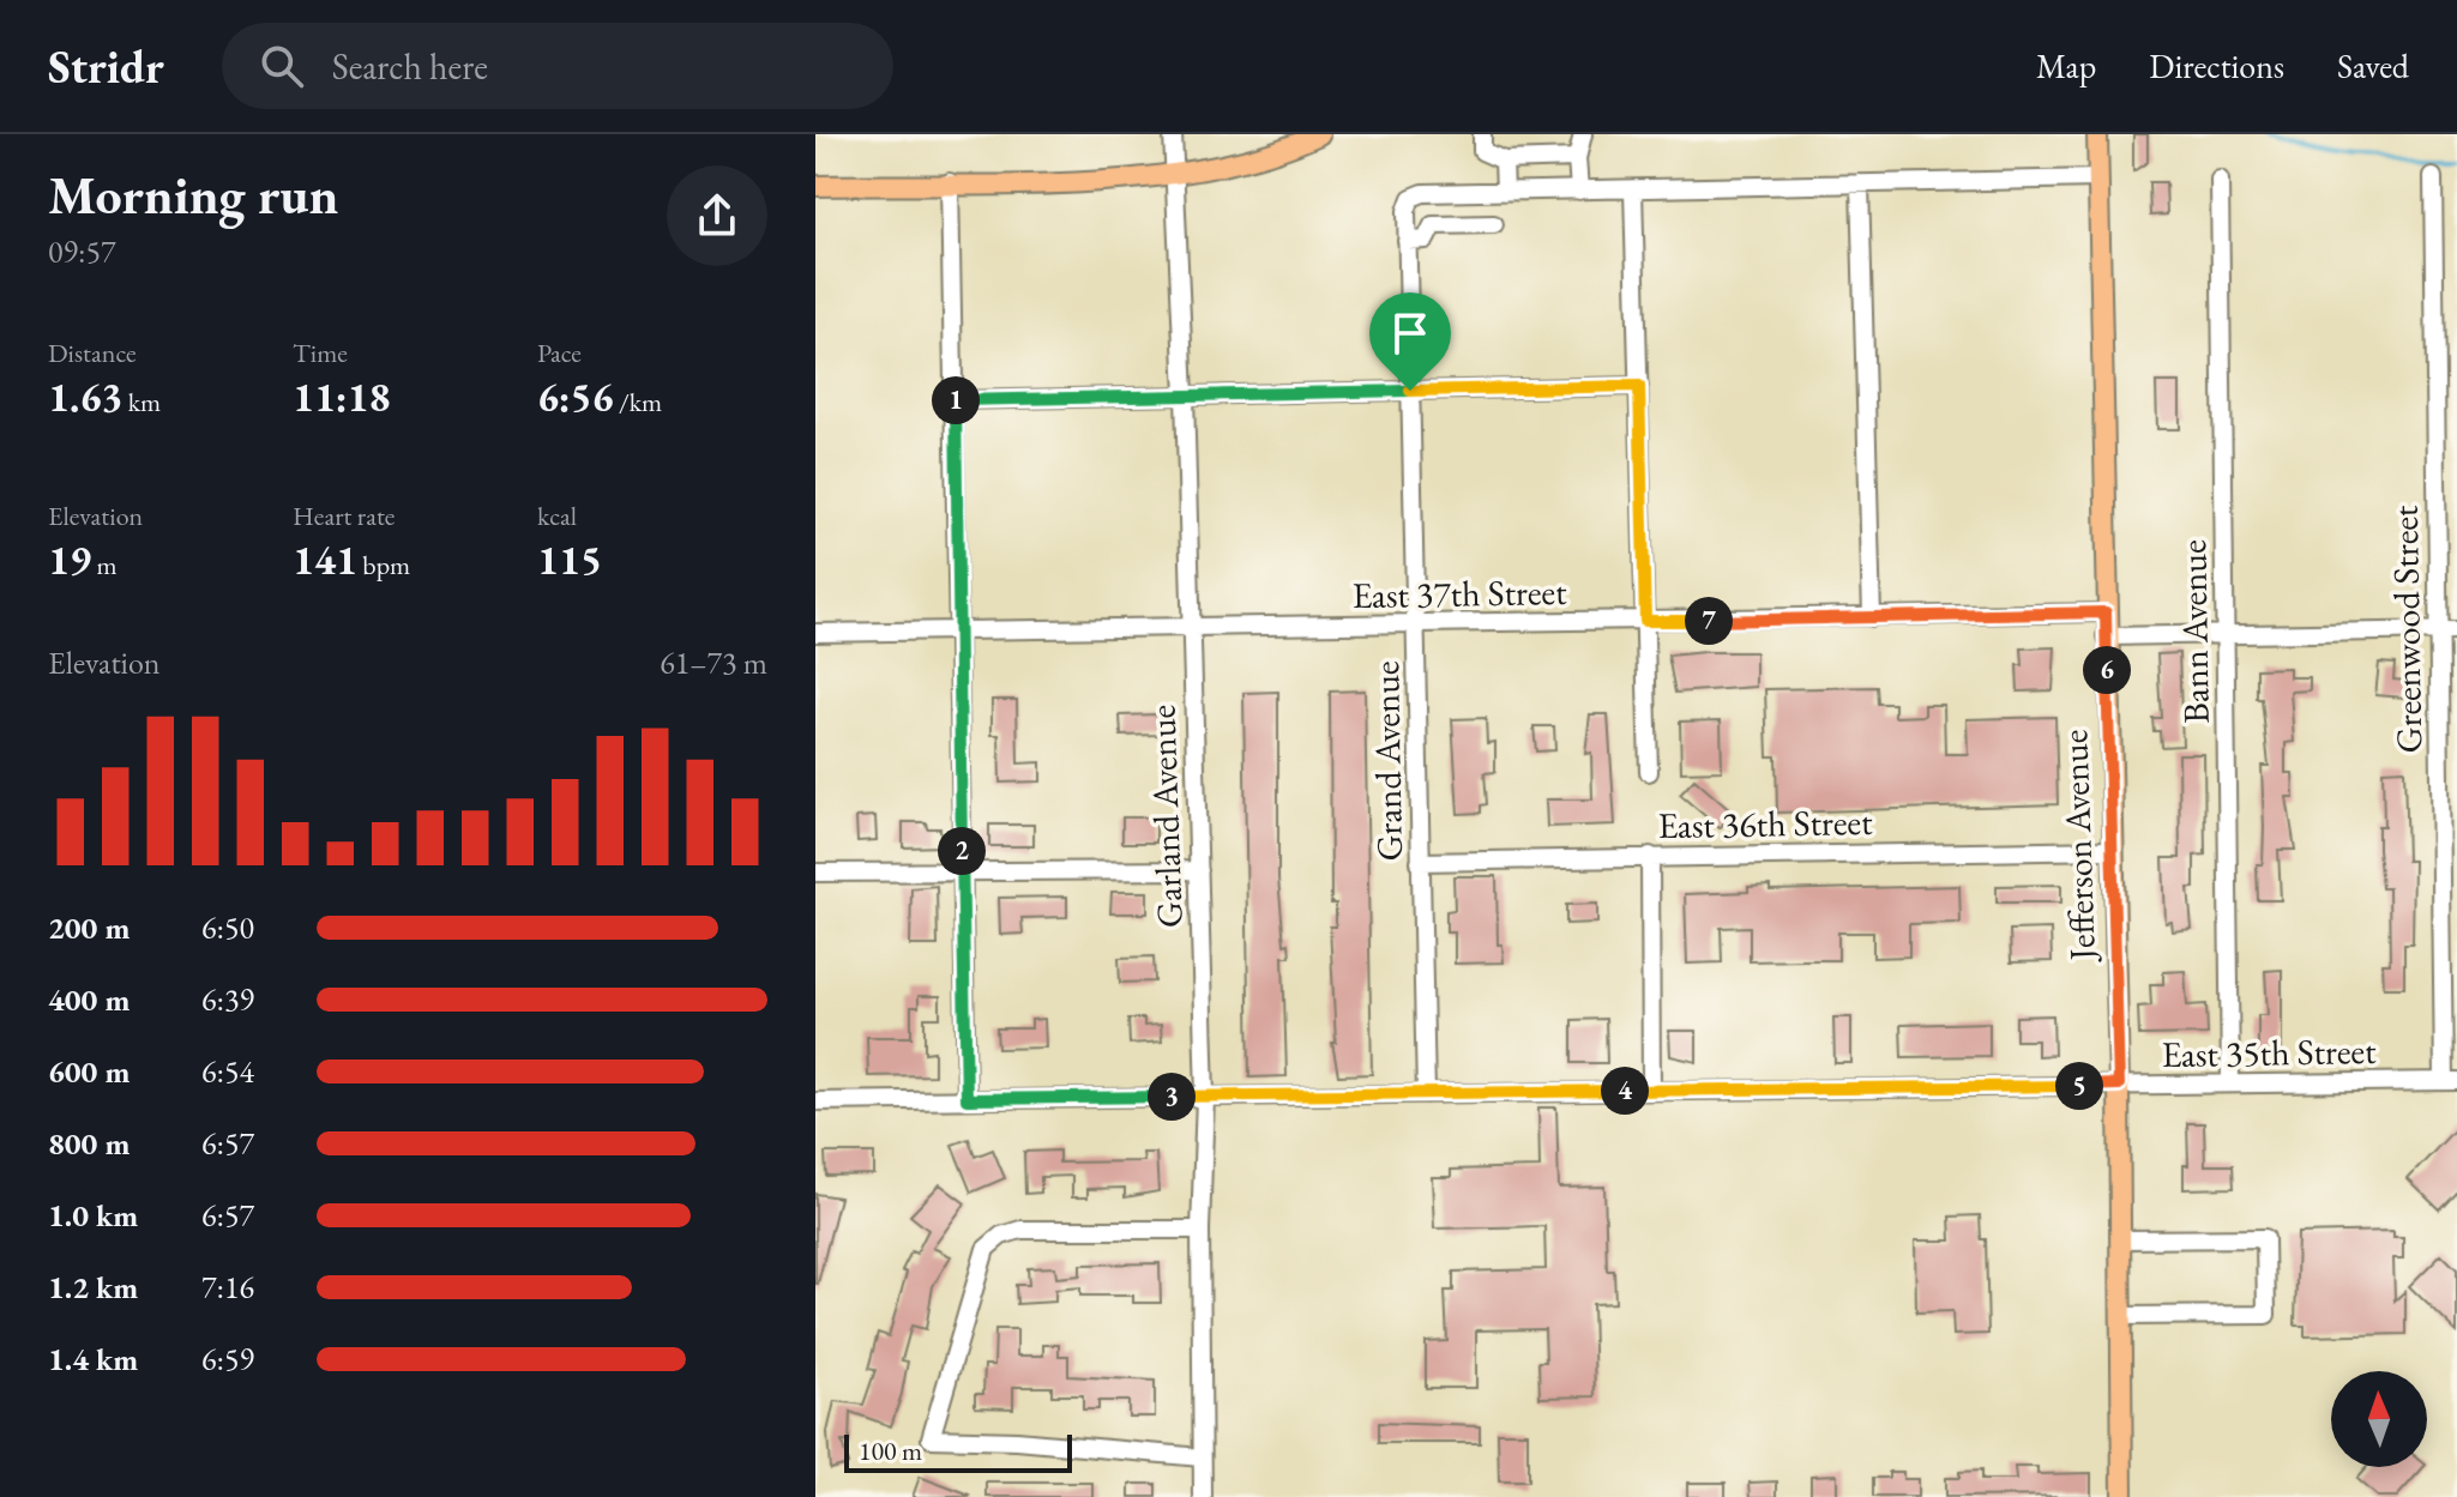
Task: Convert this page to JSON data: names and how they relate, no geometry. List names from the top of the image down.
{
  "streets": {
    "main road": ["Jefferson Avenue"],
    "street": [
      "East 37th Street",
      "Greenwood Street",
      "Bann Avenue",
      "Grand Avenue",
      "Garland Avenue",
      "East 36th Street",
      "East 35th Street"
    ]
  },
  "crossings": [
    ["East 37th Street", "Grand Avenue"],
    ["East 37th Street", "Garland Avenue"],
    ["East 37th Street", "Jefferson Avenue"],
    ["Greenwood Street", "East 35th Street"],
    ["Bann Avenue", "East 35th Street"],
    ["Grand Avenue", "East 36th Street"],
    ["Grand Avenue", "East 35th Street"],
    ["Garland Avenue", "East 35th Street"],
    ["East 36th Street", "Jefferson Avenue"],
    ["Jefferson Avenue", "East 35th Street"]
  ],
  "scale_bar": "100 m",
  "north": "top",
  "page": {
    "header": "Stridr",
    "search": "Search here",
    "nav": ["Map", "Directions", "Saved"],
    "heading": ["Morning run", "09:57"],
    "stats": [
      ["Distance", "1.63 km"],
      ["Time", "11:18"],
      ["Pace", "6:56 /km"],
      ["Elevation", "19 m"],
      ["Heart rate", "141 bpm"],
      ["kcal", "115"]
    ],
    "pins": [
      "1",
      "7",
      "6",
      "2",
      "5",
      "4",
      "3"
    ],
    "chart": ["Elevation", "61–73 m"],
    "list": [
      {
        "name": "200 m",
        "note": "6:50"
      },
      {
        "name": "400 m",
        "note": "6:39"
      },
      {
        "name": "600 m",
        "note": "6:54"
      },
      {
        "name": "800 m",
        "note": "6:57"
      },
      {
        "name": "1.0 km",
        "note": "6:57"
      },
      {
        "name": "1.2 km",
        "note": "7:16"
      },
      {
        "name": "1.4 km",
        "note": "6:59"
      }
    ],
    "scale": "100 m"
  }
}
